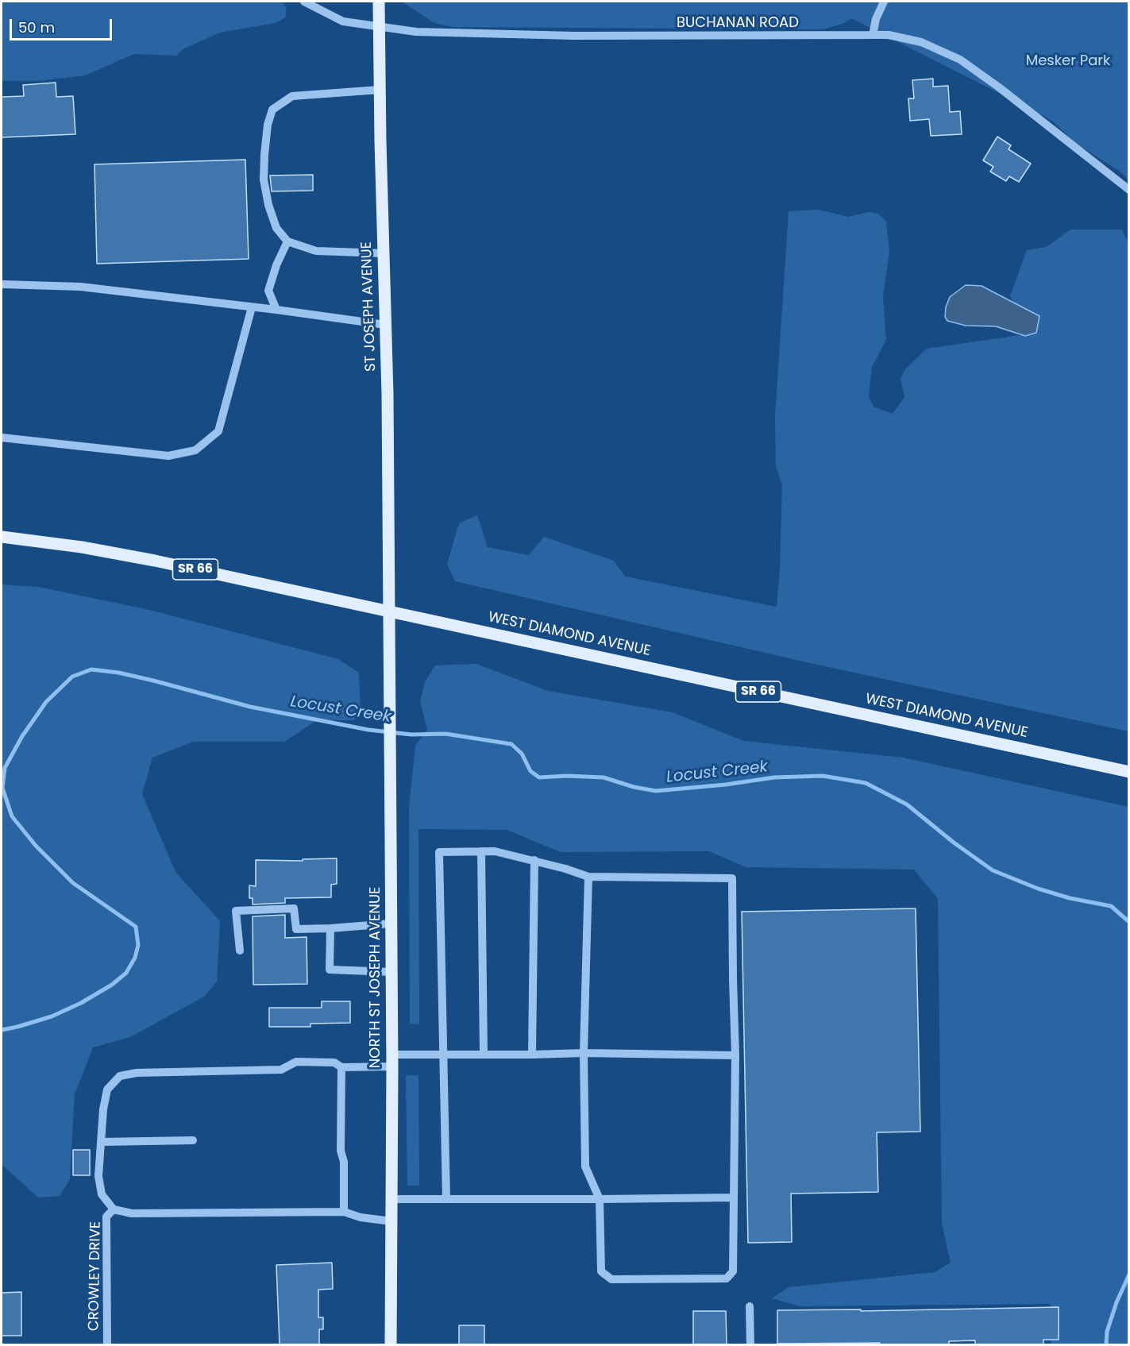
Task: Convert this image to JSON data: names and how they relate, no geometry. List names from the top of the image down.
{
  "streets": {
    "main road": [
      "ST JOSEPH AVENUE",
      "SR 66",
      "WEST DIAMOND AVENUE",
      "NORTH ST JOSEPH AVENUE"
    ],
    "street": ["BUCHANAN ROAD", "CROWLEY DRIVE"]
  },
  "crossings": [
    ["BUCHANAN ROAD", "ST JOSEPH AVENUE"],
    ["ST JOSEPH AVENUE", "WEST DIAMOND AVENUE"],
    ["ST JOSEPH AVENUE", "NORTH ST JOSEPH AVENUE"],
    ["WEST DIAMOND AVENUE", "NORTH ST JOSEPH AVENUE"]
  ],
  "water": ["Locust Creek"],
  "parks": ["Mesker Park"],
  "scale_bar": "50 m"
}
